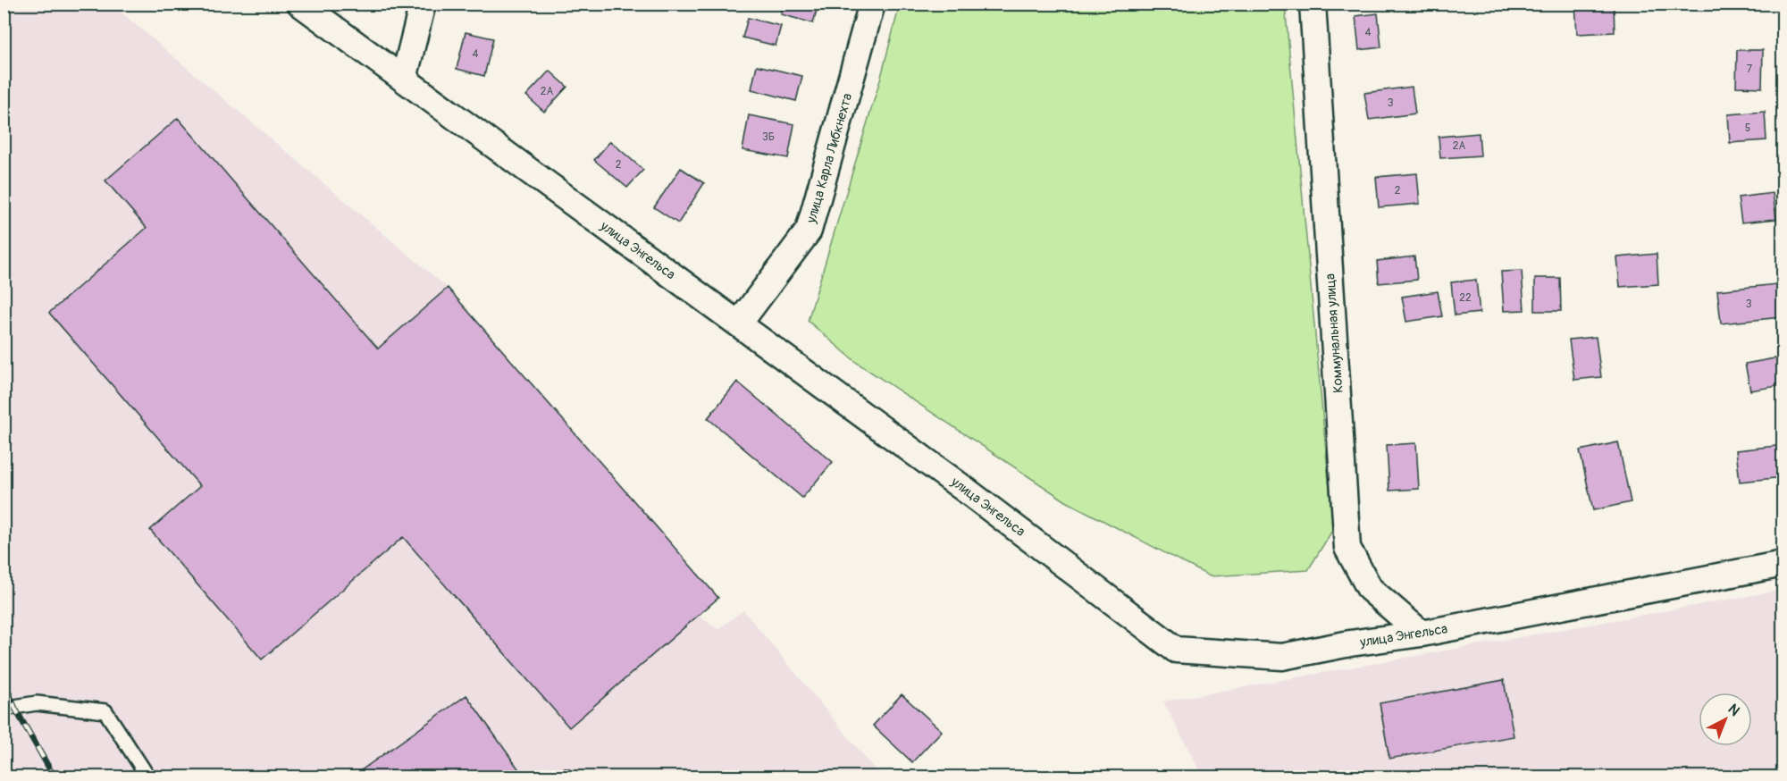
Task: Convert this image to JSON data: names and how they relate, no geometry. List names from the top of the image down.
{
  "streets": {
    "street": ["улица Карла Либкнехта", "улица Энгельса", "Коммунальная улица"]
  },
  "crossings": [
    ["улица Карла Либкнехта", "улица Энгельса"],
    ["улица Энгельса", "Коммунальная улица"]
  ],
  "house_numbers": [
    "4",
    "4",
    "7",
    "2А",
    "3",
    "5",
    "3Б",
    "2А",
    "2",
    "2",
    "22",
    "3"
  ],
  "north": "top right"
}
